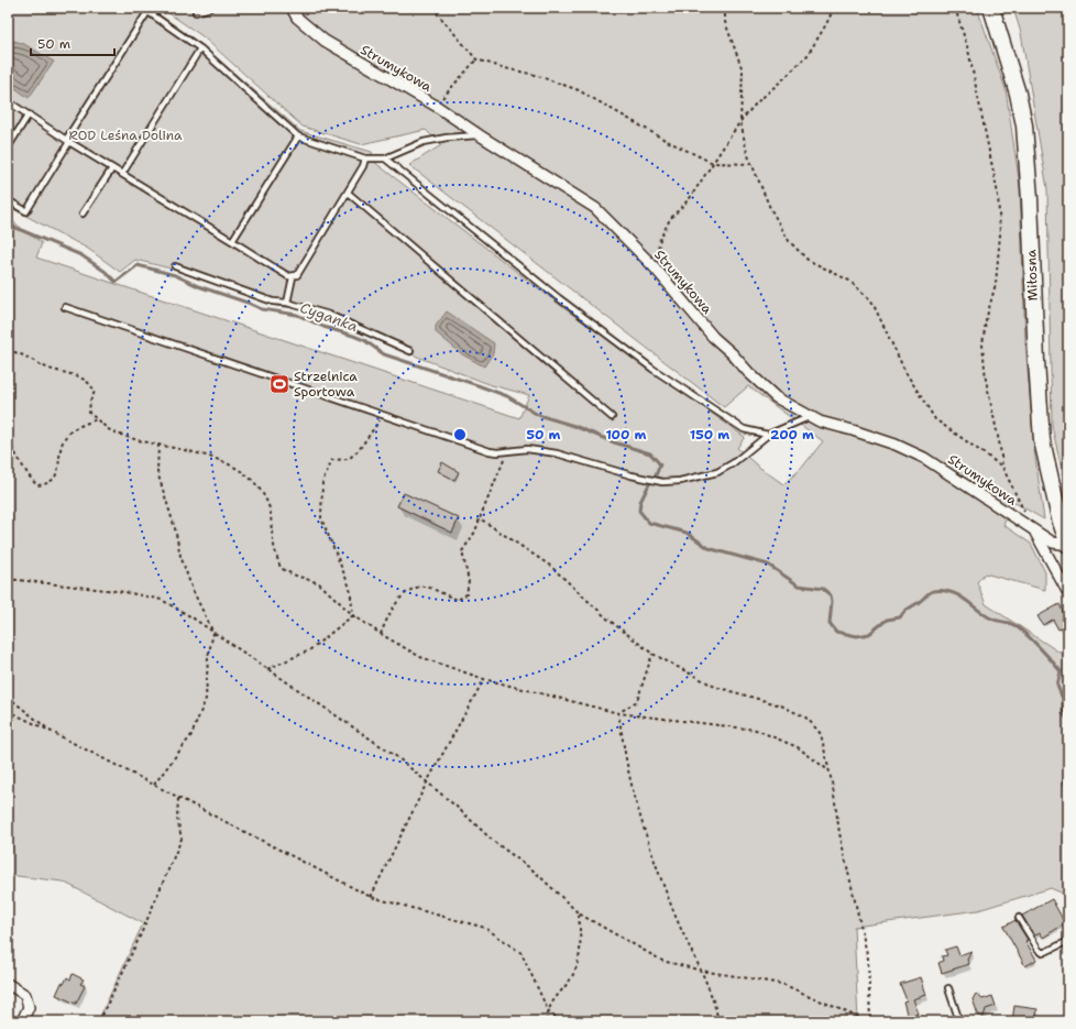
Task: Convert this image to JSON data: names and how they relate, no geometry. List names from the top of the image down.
{
  "streets": {
    "main road": ["Miłosna"],
    "street": ["Strumykowa"]
  },
  "crossings": [
    ["Strumykowa", "Miłosna"]
  ],
  "water": ["Cyganka"],
  "parks": ["ROD Leśna Dolina"],
  "places": {
    "sports": ["Strzelnica Sportowa"]
  },
  "scale_bar": "50 m",
  "rings": [
    "50 m",
    "100 m",
    "150 m",
    "200 m"
  ]
}
